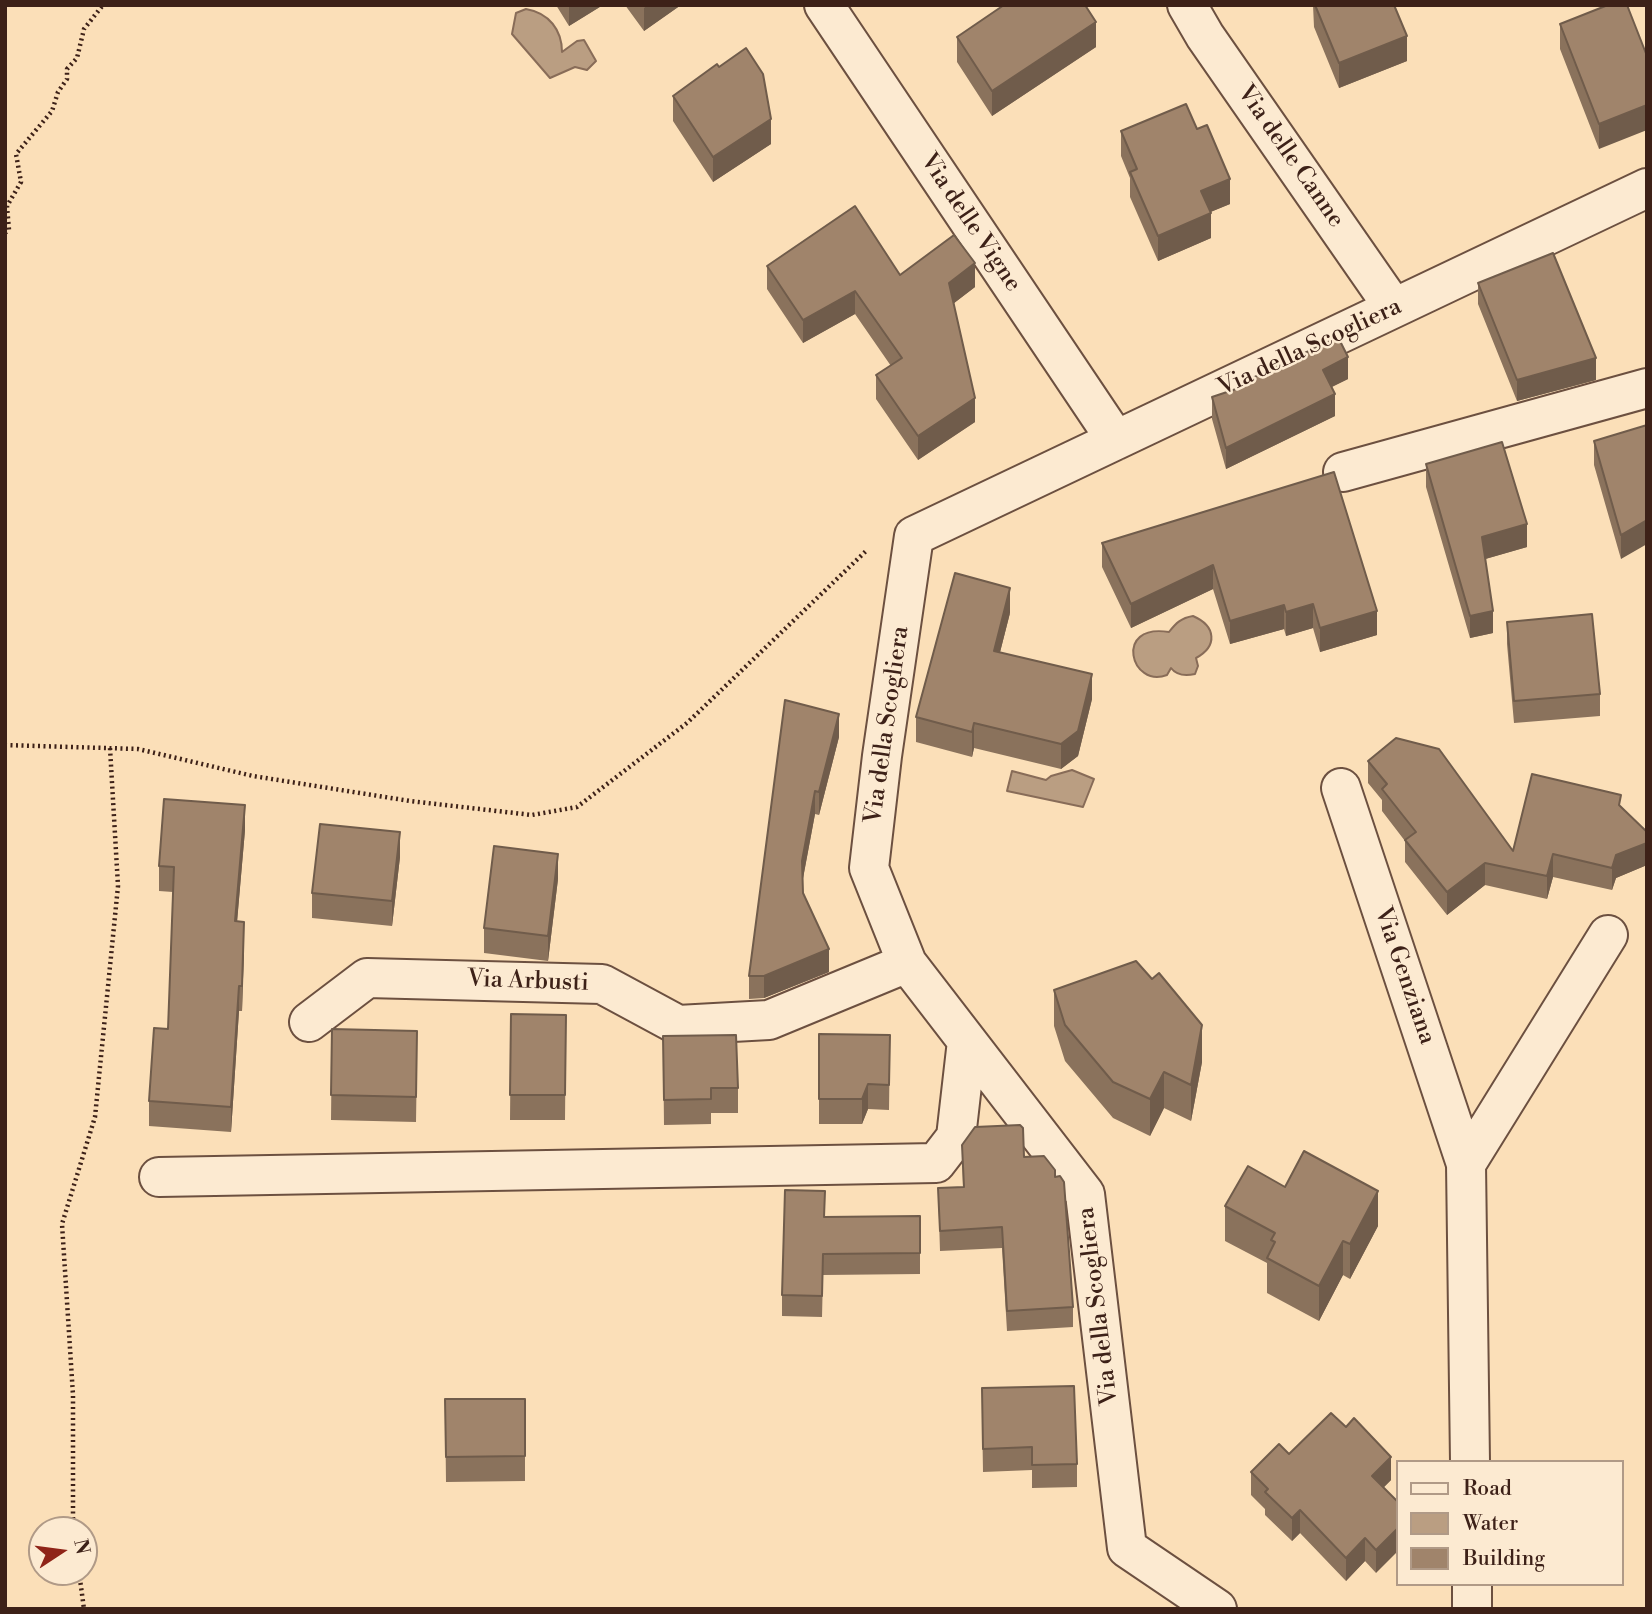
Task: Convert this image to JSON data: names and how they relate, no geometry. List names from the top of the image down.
{
  "streets": {
    "street": [
      "Via delle Canne",
      "Via delle Vigne",
      "Via della Scogliera",
      "Via Genziana",
      "Via Arbusti"
    ]
  },
  "crossings": [
    ["Via delle Canne", "Via della Scogliera"],
    ["Via delle Vigne", "Via della Scogliera"],
    ["Via della Scogliera", "Via Arbusti"]
  ],
  "legend": ["Road", "Water", "Building"],
  "north": "right"
}
